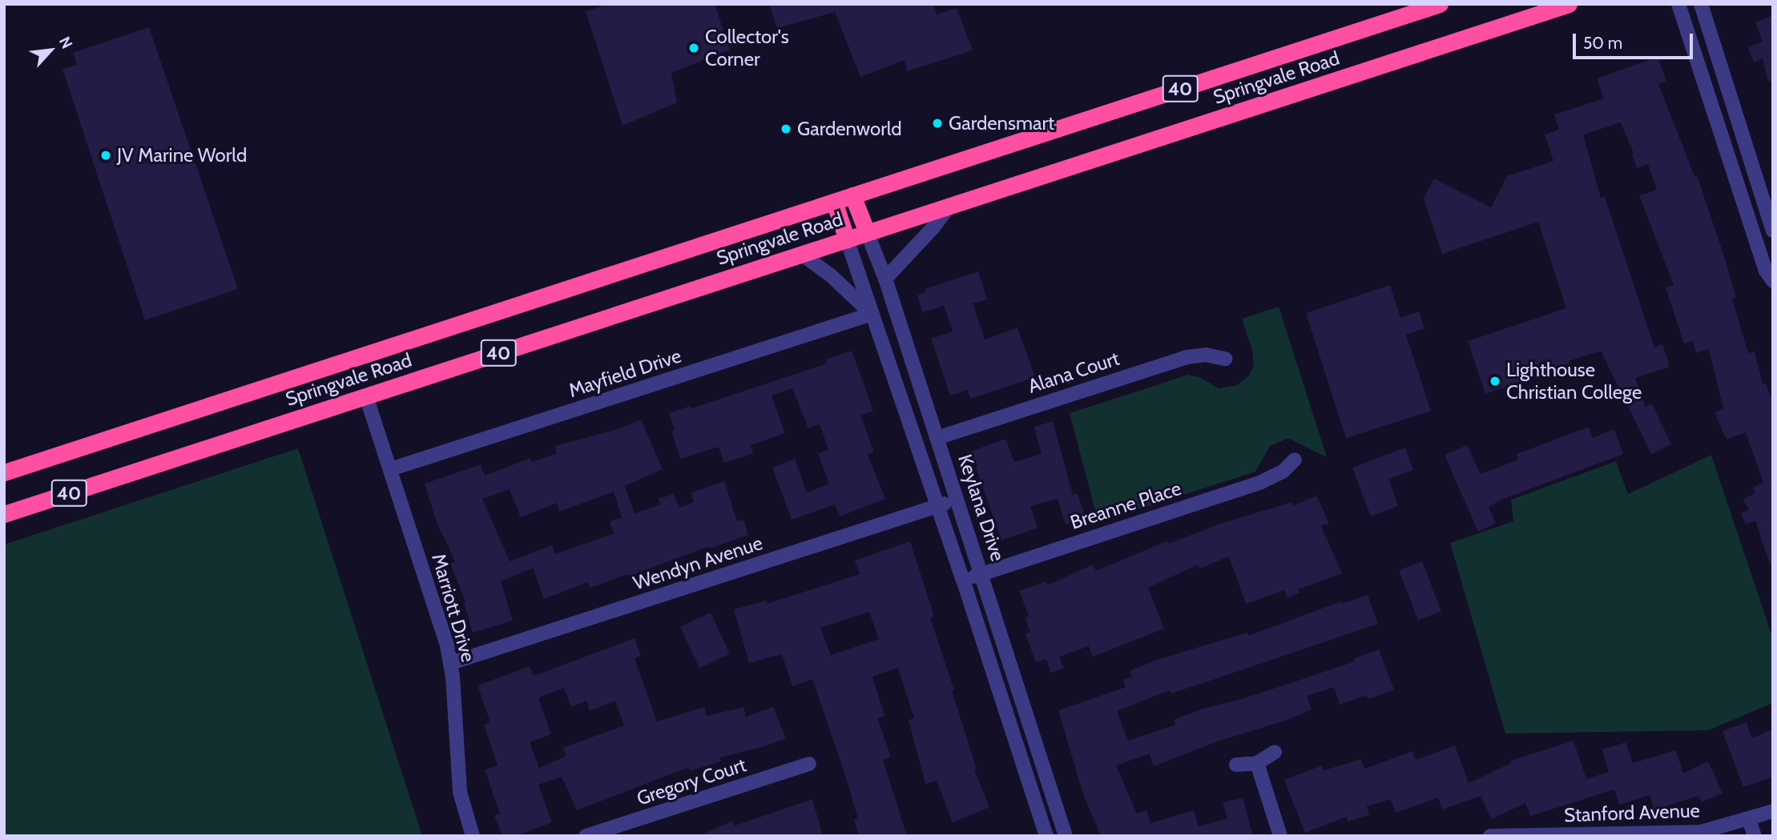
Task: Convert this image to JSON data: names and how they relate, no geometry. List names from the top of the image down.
{
  "streets": {
    "highway": ["Springvale Road", "40", "Keylana Drive"],
    "street": [
      "Alana Court",
      "Mayfield Drive",
      "Breanne Place",
      "Wendyn Avenue",
      "Marriott Drive",
      "Gregory Court",
      "Stanford Avenue"
    ]
  },
  "crossings": [
    ["Springvale Road", "Keylana Drive"],
    ["Springvale Road", "Marriott Drive"],
    ["Alana Court", "Keylana Drive"],
    ["Mayfield Drive", "Keylana Drive"],
    ["Mayfield Drive", "Marriott Drive"],
    ["Breanne Place", "Keylana Drive"],
    ["Keylana Drive", "Wendyn Avenue"],
    ["Wendyn Avenue", "Marriott Drive"]
  ],
  "places": [
    "Collector's Corner",
    "Gardensmart",
    "Gardenworld",
    "JV Marine World",
    "Lighthouse Christian College"
  ],
  "scale_bar": "50 m",
  "north": "top right"
}
